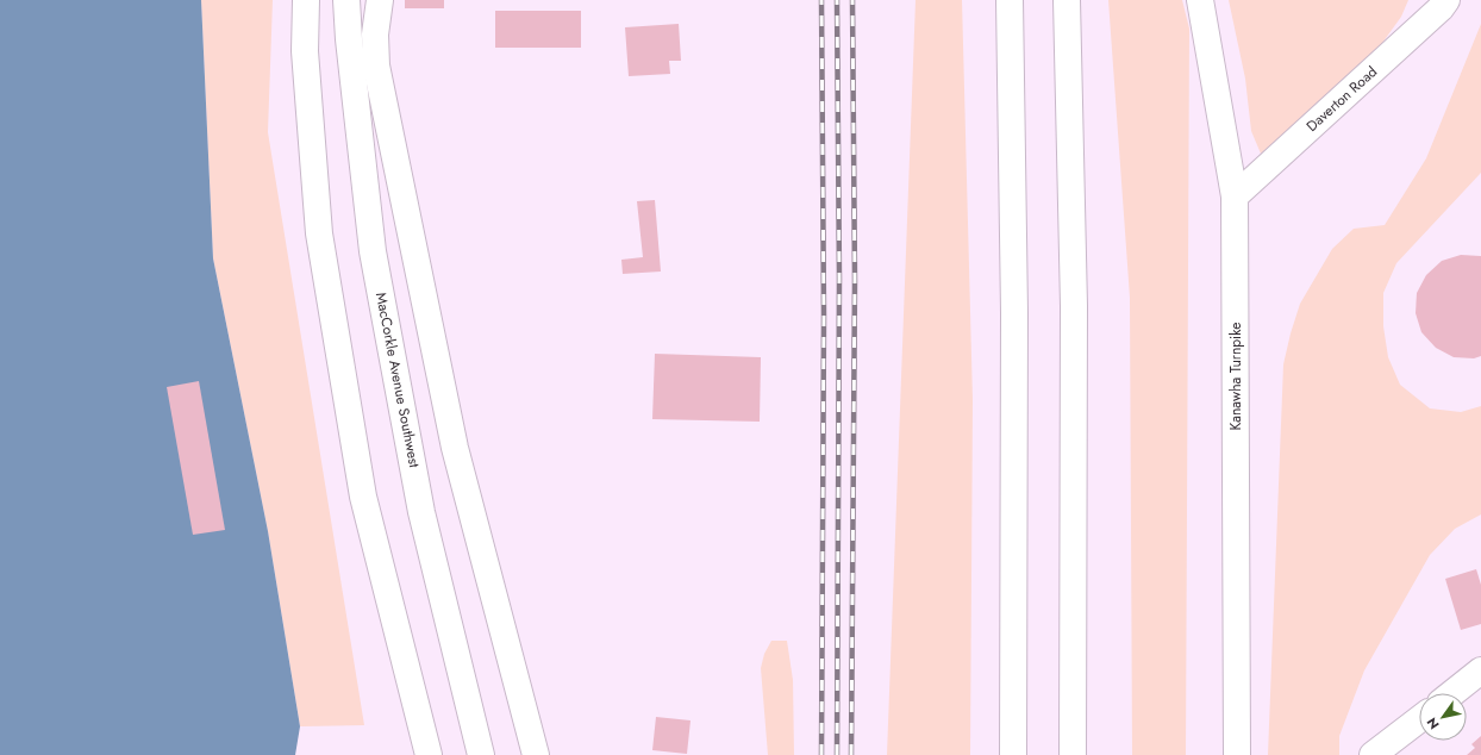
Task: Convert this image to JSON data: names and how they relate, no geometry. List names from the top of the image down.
{
  "streets": {
    "main road": ["Daverton Road", "Kanawha Turnpike", "MacCorkle Avenue Southwest"]
  },
  "crossings": [
    ["Daverton Road", "Kanawha Turnpike"]
  ],
  "north": "bottom left"
}
